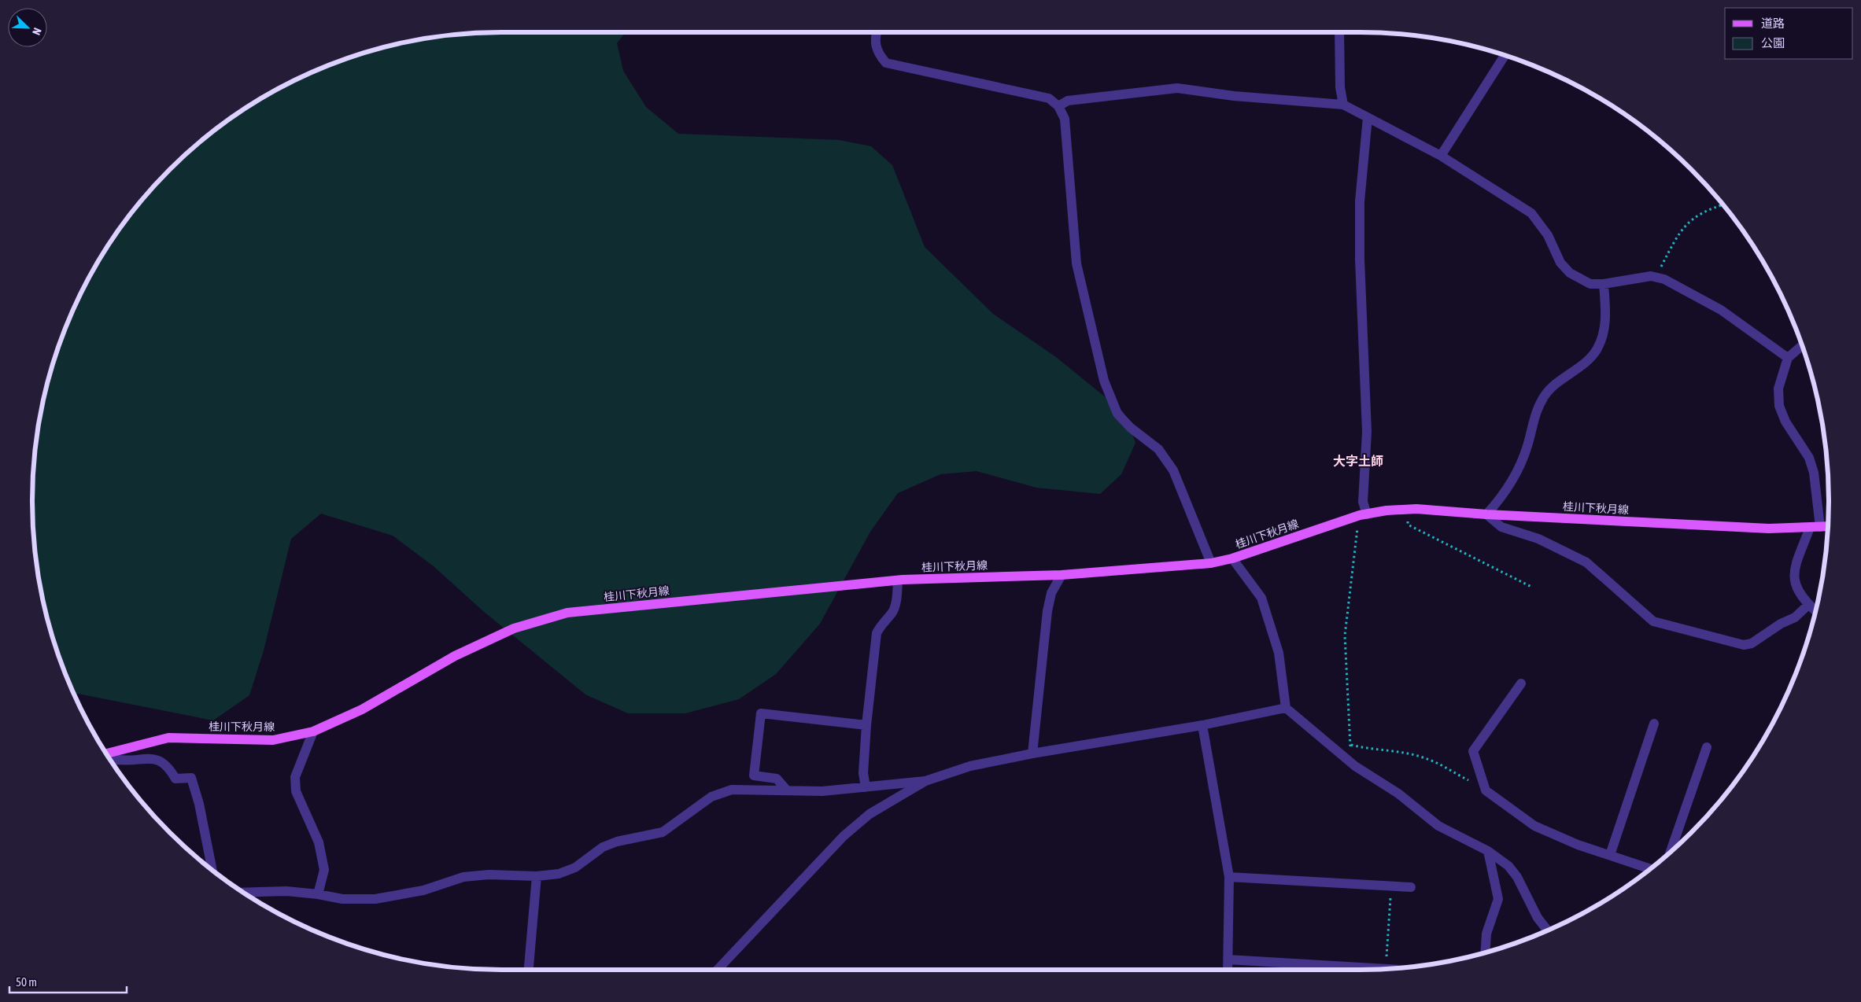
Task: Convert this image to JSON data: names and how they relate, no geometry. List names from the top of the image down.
{
  "streets": {
    "main road": ["桂川下秋月線"]
  },
  "districts": ["大字土師"],
  "legend": ["道路", "公園"],
  "scale_bar": "50 m",
  "north": "bottom right"
}
